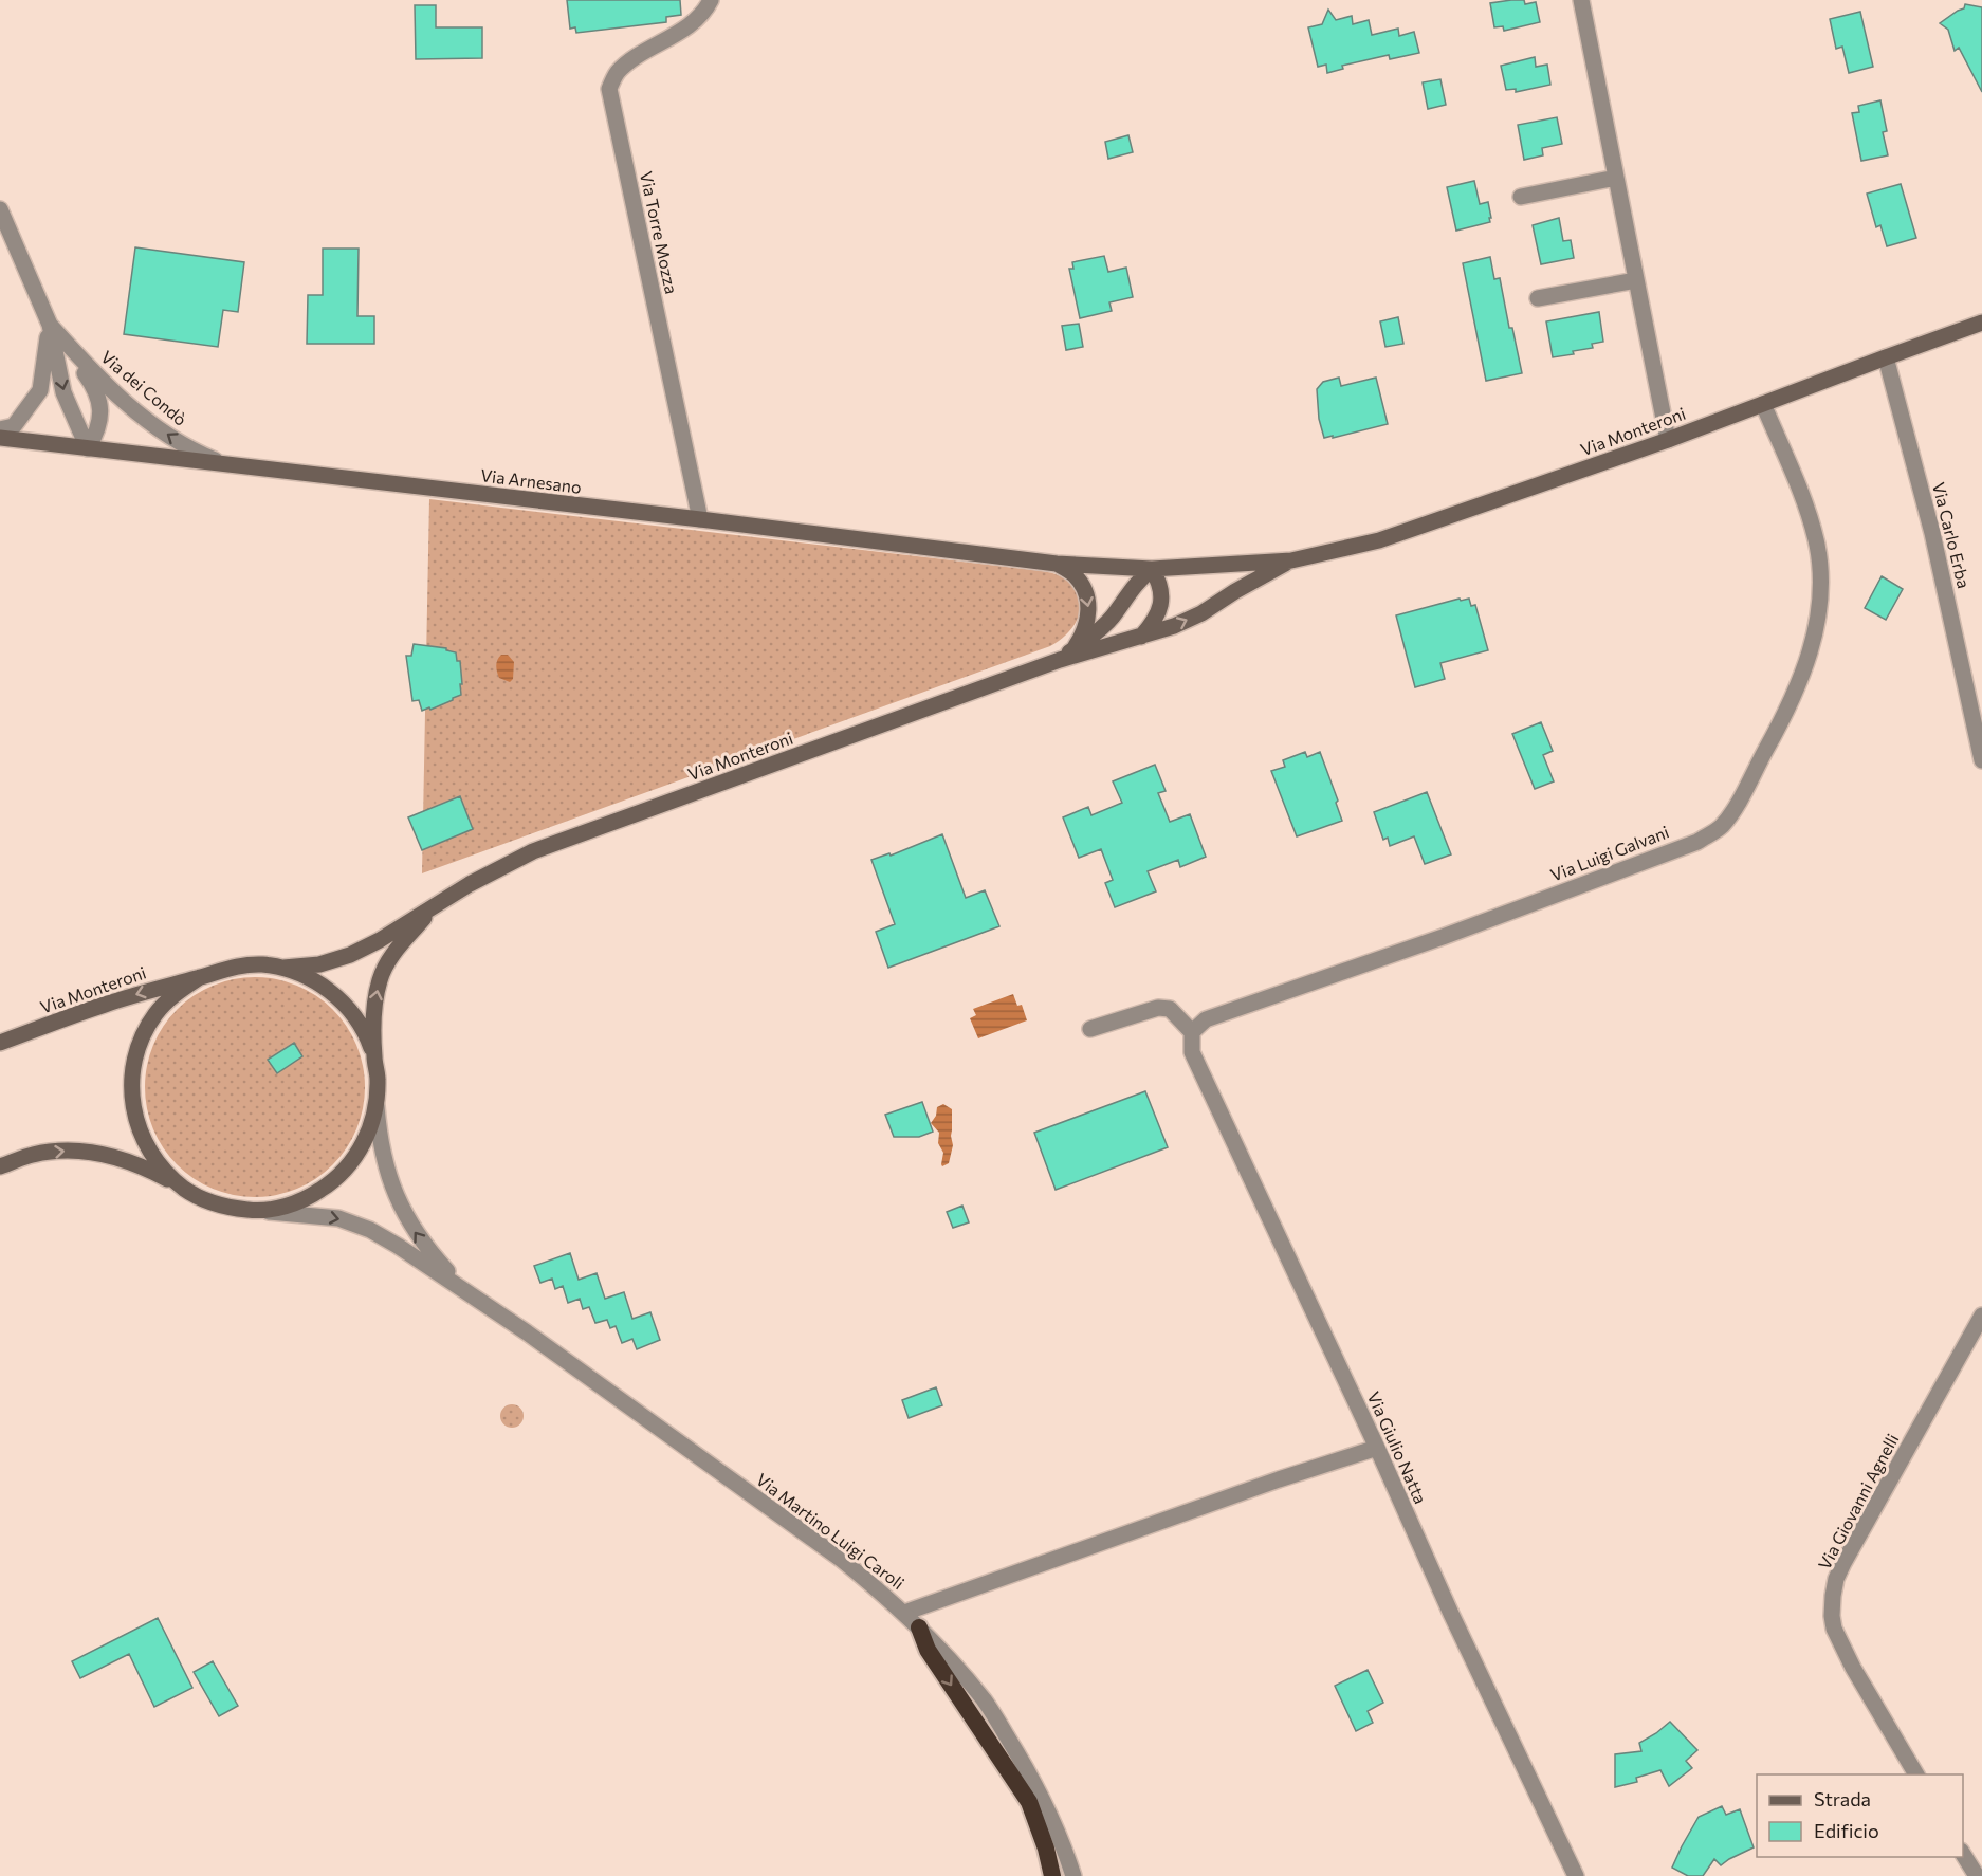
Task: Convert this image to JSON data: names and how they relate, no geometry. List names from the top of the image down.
{
  "streets": {
    "main road": ["Via Monteroni", "Via Arnesano"],
    "street": [
      "Via Torre Mozza",
      "Via dei Condò",
      "Via Carlo Erba",
      "Via Luigi Galvani",
      "Via Giulio Natta",
      "Via Giovanni Agnelli",
      "Via Martino Luigi Caroli"
    ]
  },
  "crossings": [
    ["Via Torre Mozza", "Via Arnesano"],
    ["Via dei Condò", "Via Arnesano"],
    ["Via Monteroni", "Via Arnesano"],
    ["Via Monteroni", "Via Carlo Erba"],
    ["Via Monteroni", "Via Luigi Galvani"],
    ["Via Monteroni", "Via Martino Luigi Caroli"],
    ["Via Luigi Galvani", "Via Giulio Natta"]
  ],
  "legend": ["Strada", "Edificio"]
}
